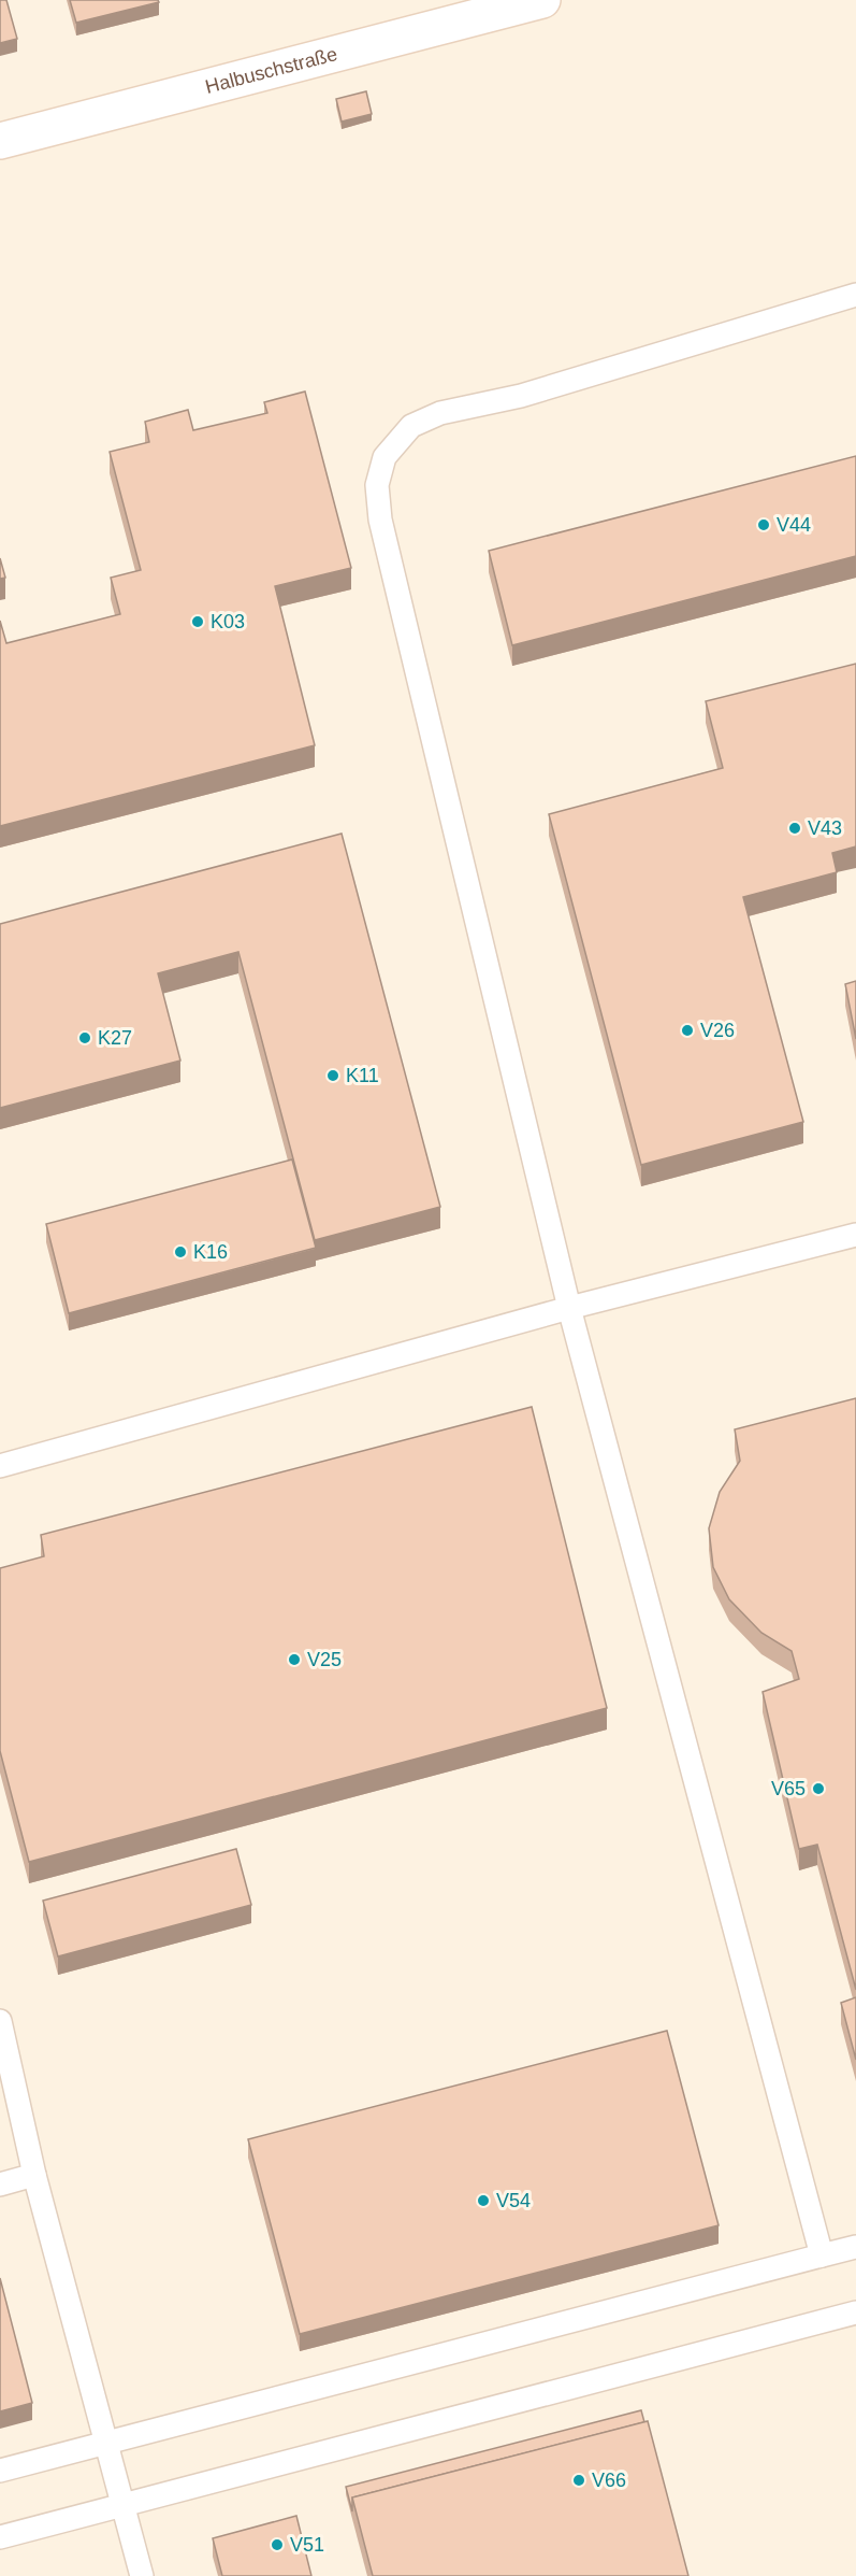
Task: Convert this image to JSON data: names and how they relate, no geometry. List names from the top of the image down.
{
  "streets": {
    "street": ["Halbuschstraße"]
  },
  "places": [
    "V44",
    "K03",
    "V43",
    "V26",
    "K27",
    "K11",
    "K16",
    "V25",
    "V65",
    "V54",
    "V66",
    "V51"
  ]
}
